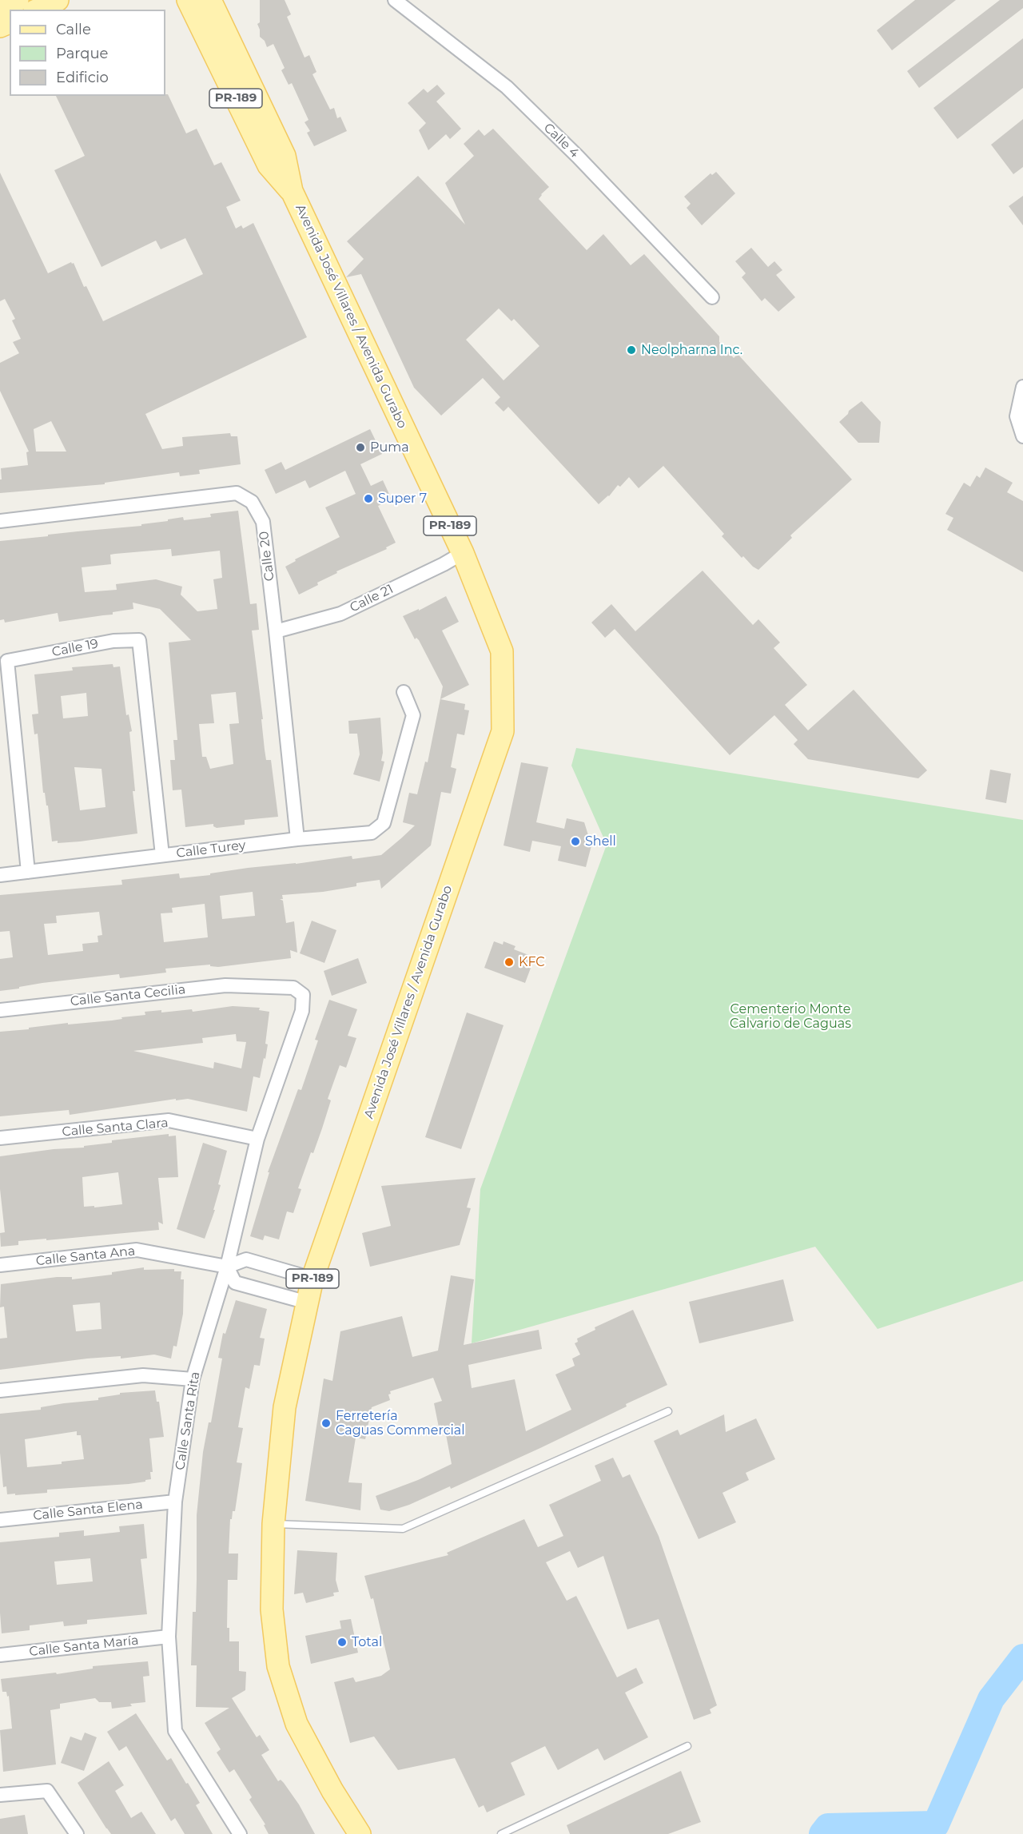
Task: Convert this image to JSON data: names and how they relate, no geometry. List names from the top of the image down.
{
  "streets": {
    "main road": ["PR-189", "Avenida José Villares / Avenida Gurabo"],
    "street": [
      "Calle 4",
      "Calle 20",
      "Calle 21",
      "Calle 19",
      "Calle Turey",
      "Calle Santa Cecilia",
      "Calle Santa Clara",
      "Calle Santa Ana",
      "Calle Santa Rita",
      "Calle Santa Elena",
      "Calle Santa María"
    ]
  },
  "crossings": [
    ["Avenida José Villares / Avenida Gurabo", "Calle 21"],
    ["Avenida José Villares / Avenida Gurabo", "Calle Santa Ana"],
    ["Calle 20", "Calle 21"],
    ["Calle 20", "Calle Turey"],
    ["Calle 19", "Calle Turey"],
    ["Calle Santa Cecilia", "Calle Santa Rita"],
    ["Calle Santa Clara", "Calle Santa Rita"],
    ["Calle Santa Ana", "Calle Santa Rita"],
    ["Calle Santa Rita", "Calle Santa Elena"],
    ["Calle Santa Rita", "Calle Santa María"]
  ],
  "parks": ["Cementerio Monte Calvario de Caguas"],
  "places": [
    "Neolpharna Inc.",
    "Puma",
    "Super 7",
    "Shell",
    "KFC",
    "Ferretería Caguas Commercial",
    "Total"
  ],
  "legend": ["Calle", "Parque", "Edificio"]
}
